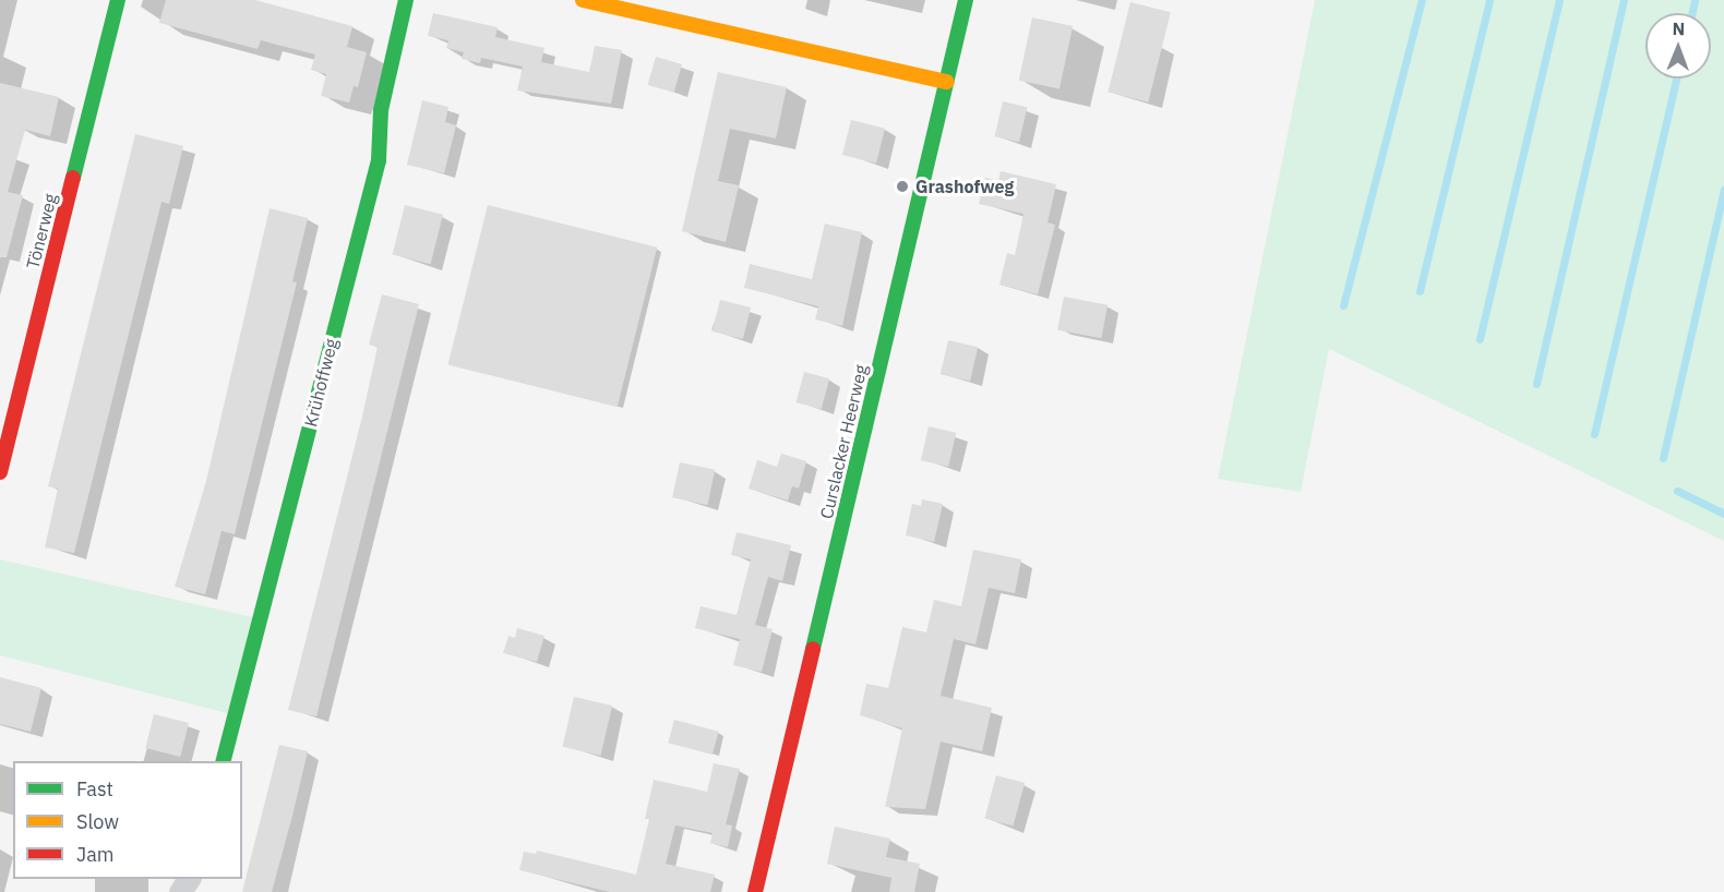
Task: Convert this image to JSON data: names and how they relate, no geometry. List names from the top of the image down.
{
  "streets": {
    "street": ["Tönerweg", "Krühoffweg", "Curslacker Heerweg"]
  },
  "places": ["Grashofweg"],
  "legend": ["Fast", "Slow", "Jam"],
  "north": "top"
}
